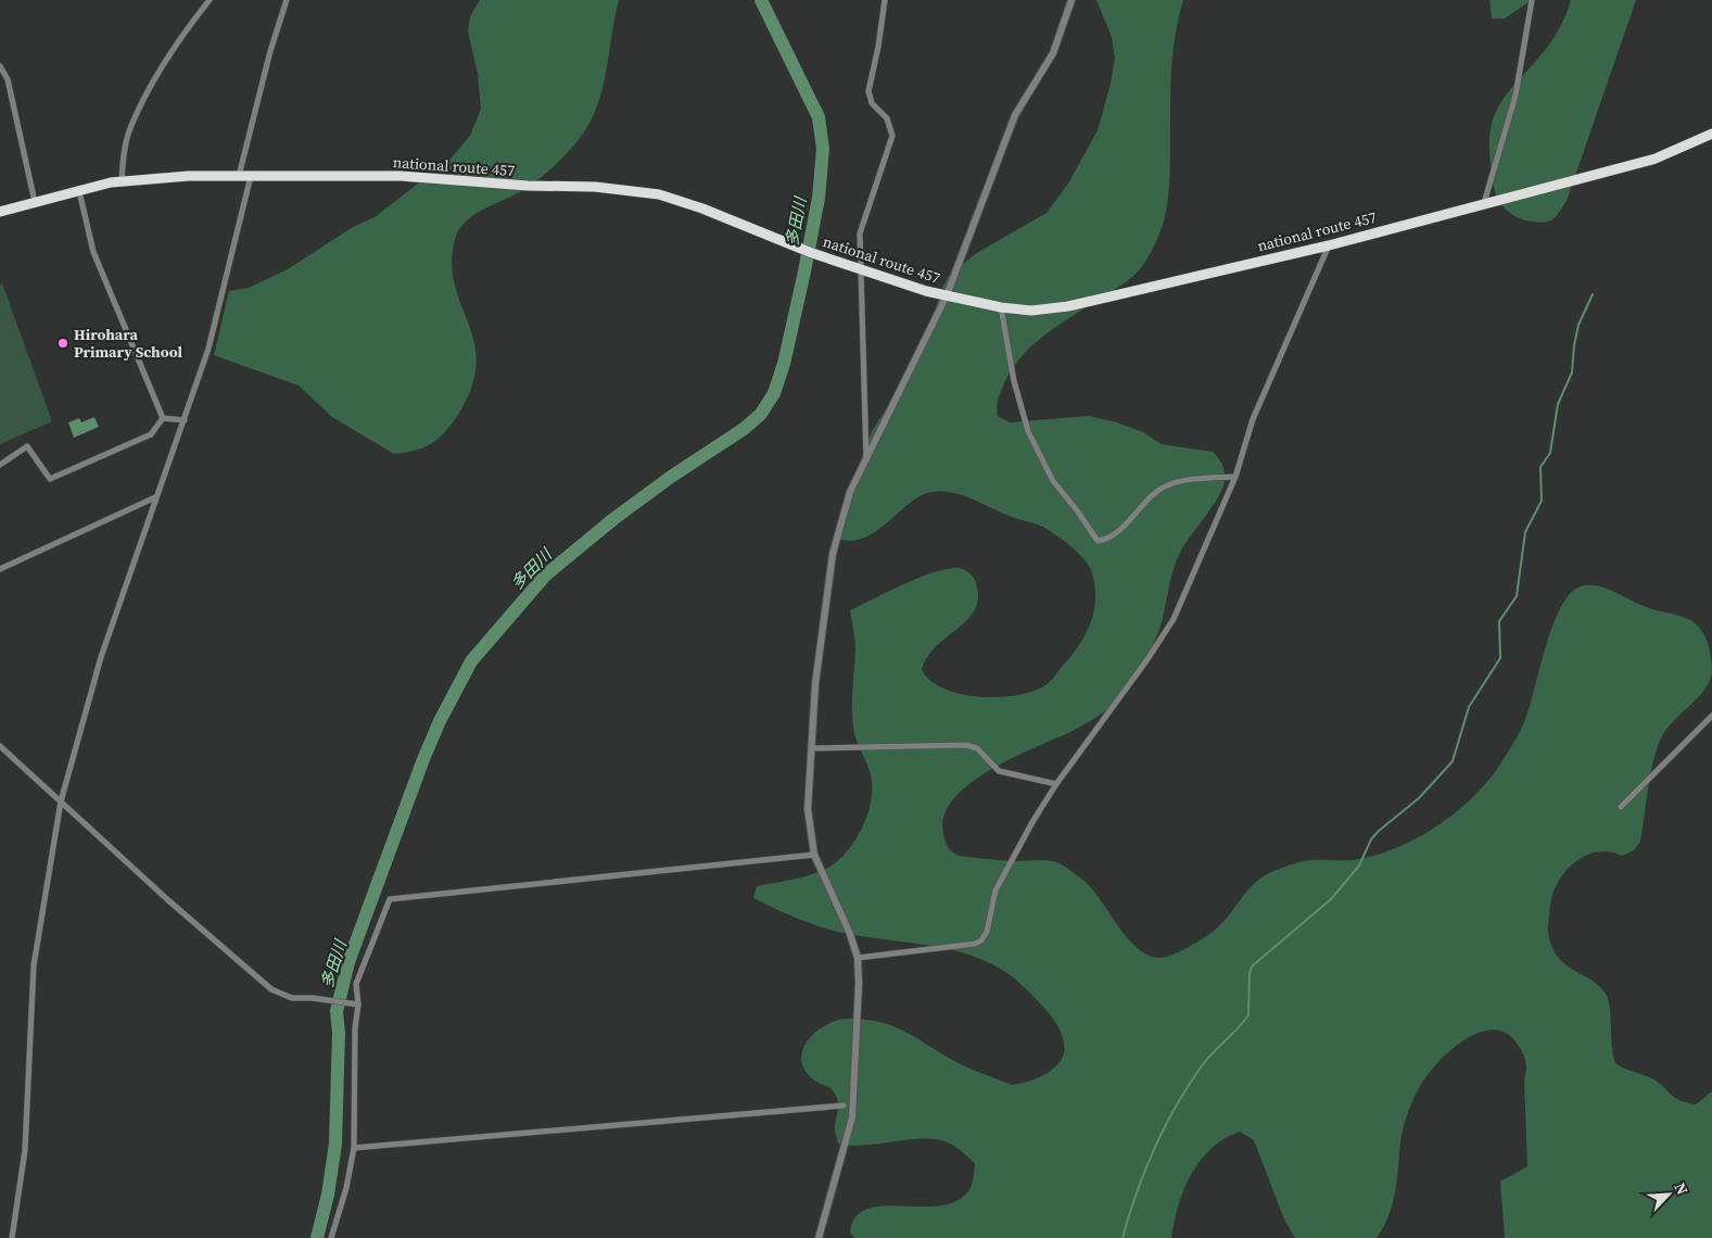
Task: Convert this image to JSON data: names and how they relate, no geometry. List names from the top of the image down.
{
  "streets": {
    "highway": ["national route 457"]
  },
  "water": ["多田川"],
  "places": ["Hirohara Primary School"],
  "north": "top right"
}
